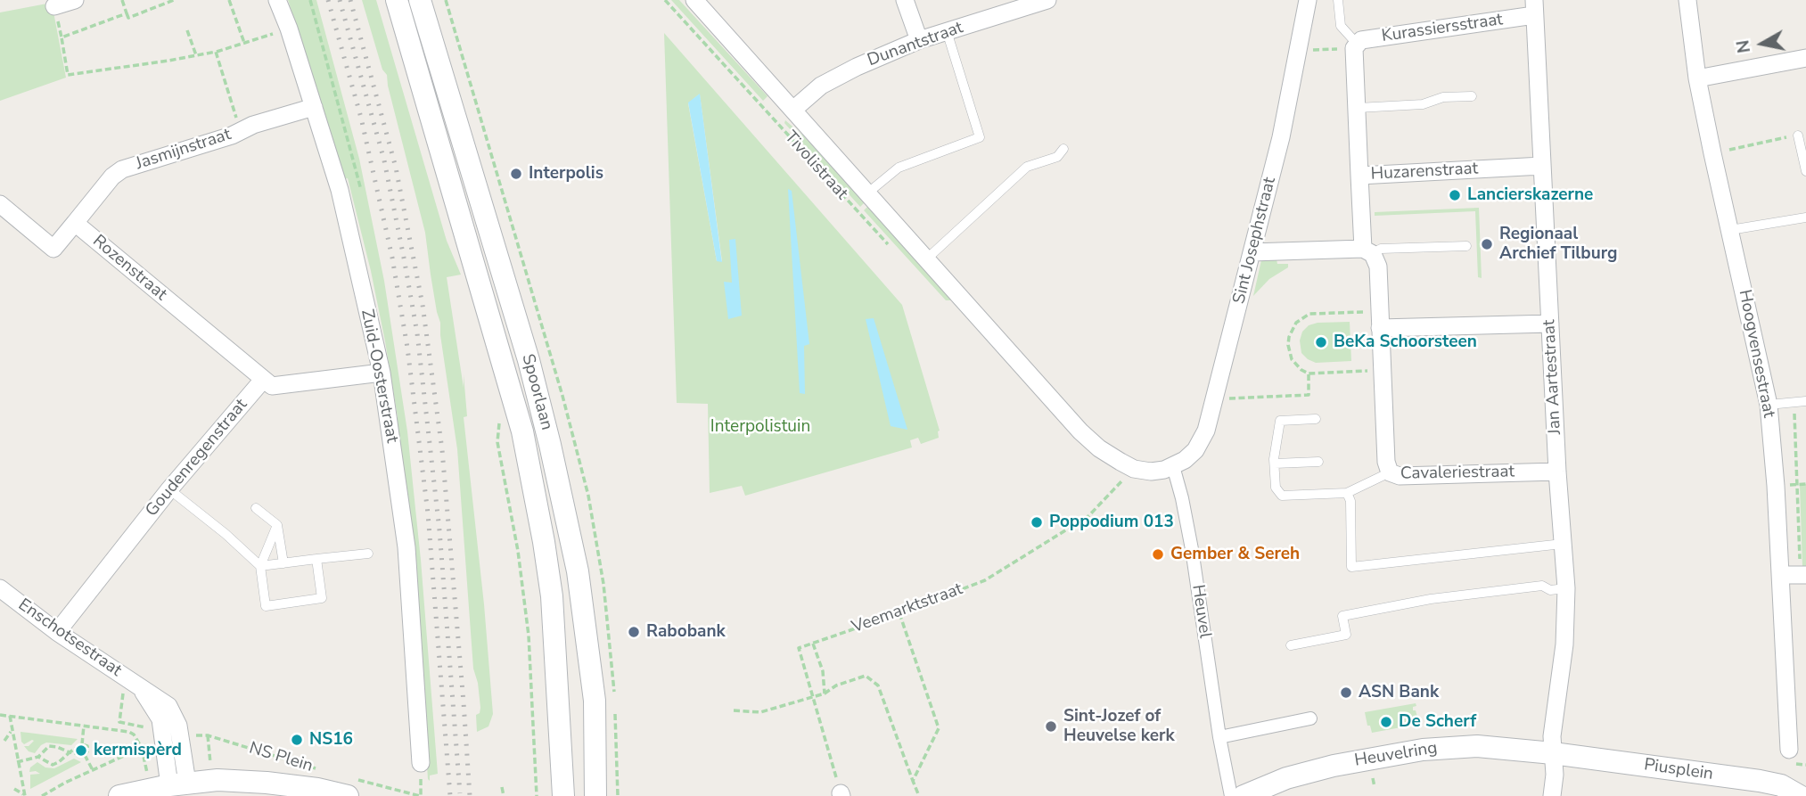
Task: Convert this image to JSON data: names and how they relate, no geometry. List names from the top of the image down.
{
  "streets": {
    "street": [
      "Kurassiersstraat",
      "Dunantstraat",
      "Jasmijnstraat",
      "Tivolistraat",
      "Huzarenstraat",
      "Sint Josephstraat",
      "Rozenstraat",
      "Hoogvensestraat",
      "Zuid-Oosterstraat",
      "Jan Aartestraat",
      "Spoorlaan",
      "Goudenregenstraat",
      "Cavaleriestraat",
      "Heuvel",
      "Enschotsestraat",
      "Heuvelring",
      "NS Plein",
      "Piusplein"
    ],
    "path": ["Veemarktstraat"]
  },
  "crossings": [
    ["Kurassiersstraat", "Huzarenstraat"],
    ["Kurassiersstraat", "Jan Aartestraat"],
    ["Dunantstraat", "Tivolistraat"],
    ["Jasmijnstraat", "Rozenstraat"],
    ["Jasmijnstraat", "Zuid-Oosterstraat"],
    ["Tivolistraat", "Veemarktstraat"],
    ["Huzarenstraat", "Jan Aartestraat"],
    ["Huzarenstraat", "Cavaleriestraat"],
    ["Sint Josephstraat", "Heuvel"],
    ["Rozenstraat", "Goudenregenstraat"],
    ["Jan Aartestraat", "Cavaleriestraat"],
    ["Jan Aartestraat", "Heuvelring"],
    ["Jan Aartestraat", "Piusplein"],
    ["Goudenregenstraat", "Enschotsestraat"],
    ["Enschotsestraat", "NS Plein"],
    ["Heuvelring", "Piusplein"]
  ],
  "parks": ["Interpolistuin"],
  "places": [
    "Interpolis",
    "Lancierskazerne",
    "Regionaal Archief Tilburg",
    "BeKa Schoorsteen",
    "Poppodium 013",
    "Gember & Sereh",
    "Rabobank",
    "ASN Bank",
    "De Scherf",
    "Sint-Jozef of Heuvelse kerk",
    "NS16",
    "kermispèrd"
  ],
  "north": "left"
}
